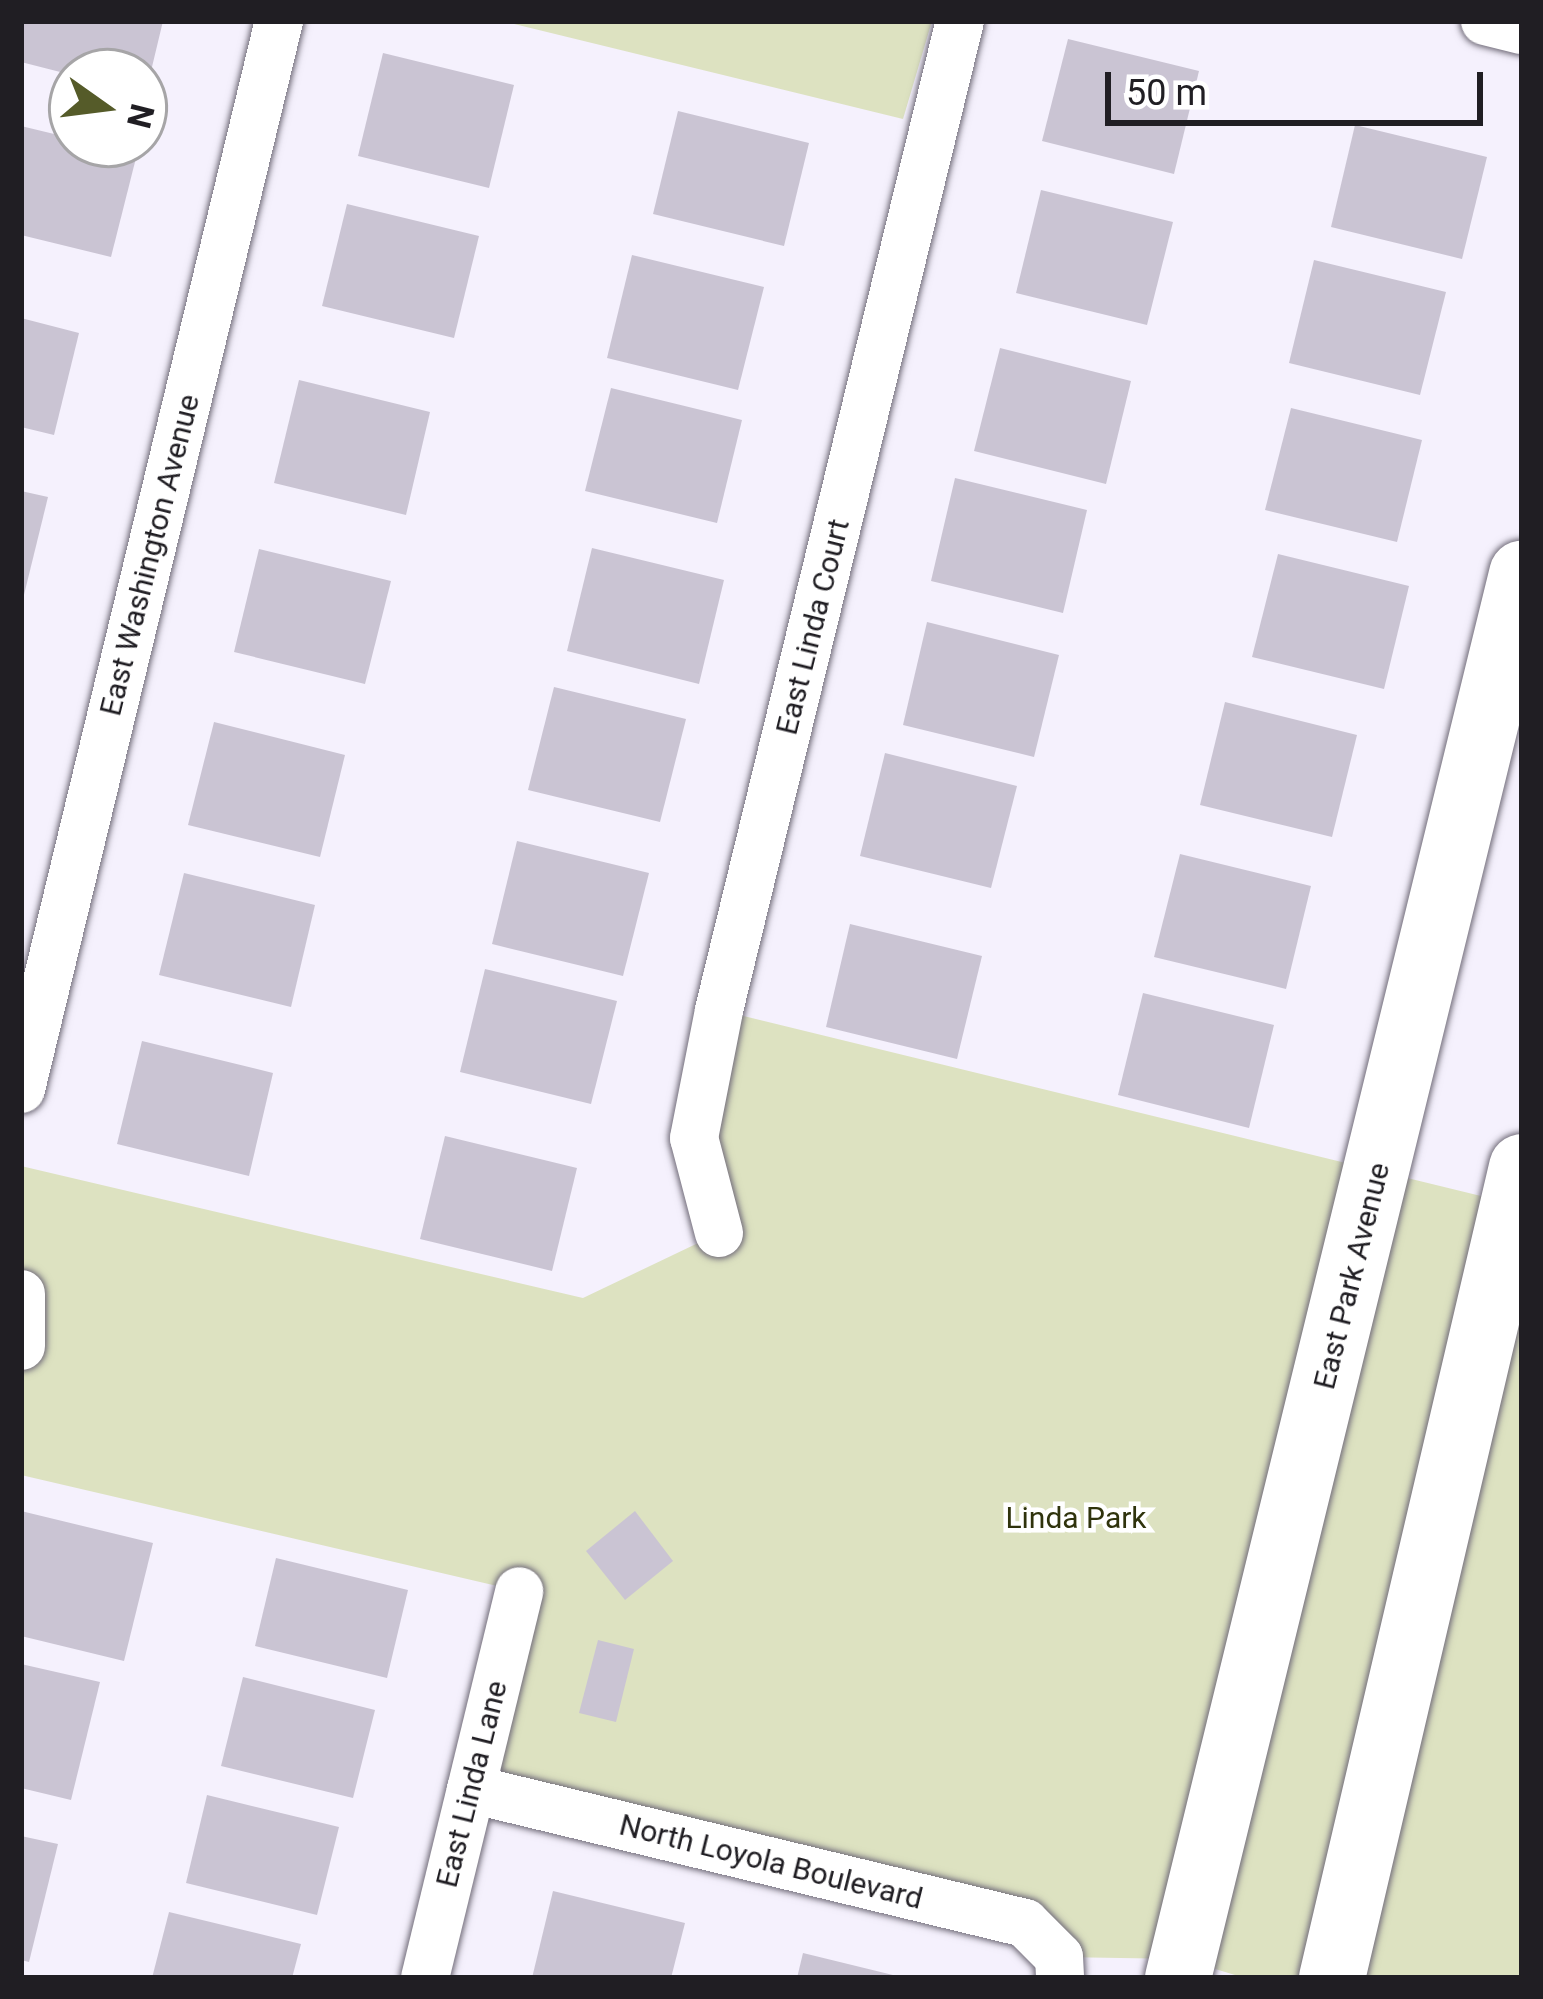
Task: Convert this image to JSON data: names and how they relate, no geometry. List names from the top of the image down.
{
  "streets": {
    "street": [
      "East Washington Avenue",
      "East Linda Court",
      "East Park Avenue",
      "East Linda Lane",
      "North Loyola Boulevard"
    ]
  },
  "crossings": [
    ["East Linda Lane", "North Loyola Boulevard"]
  ],
  "parks": ["Linda Park"],
  "scale_bar": "50 m",
  "north": "right"
}
